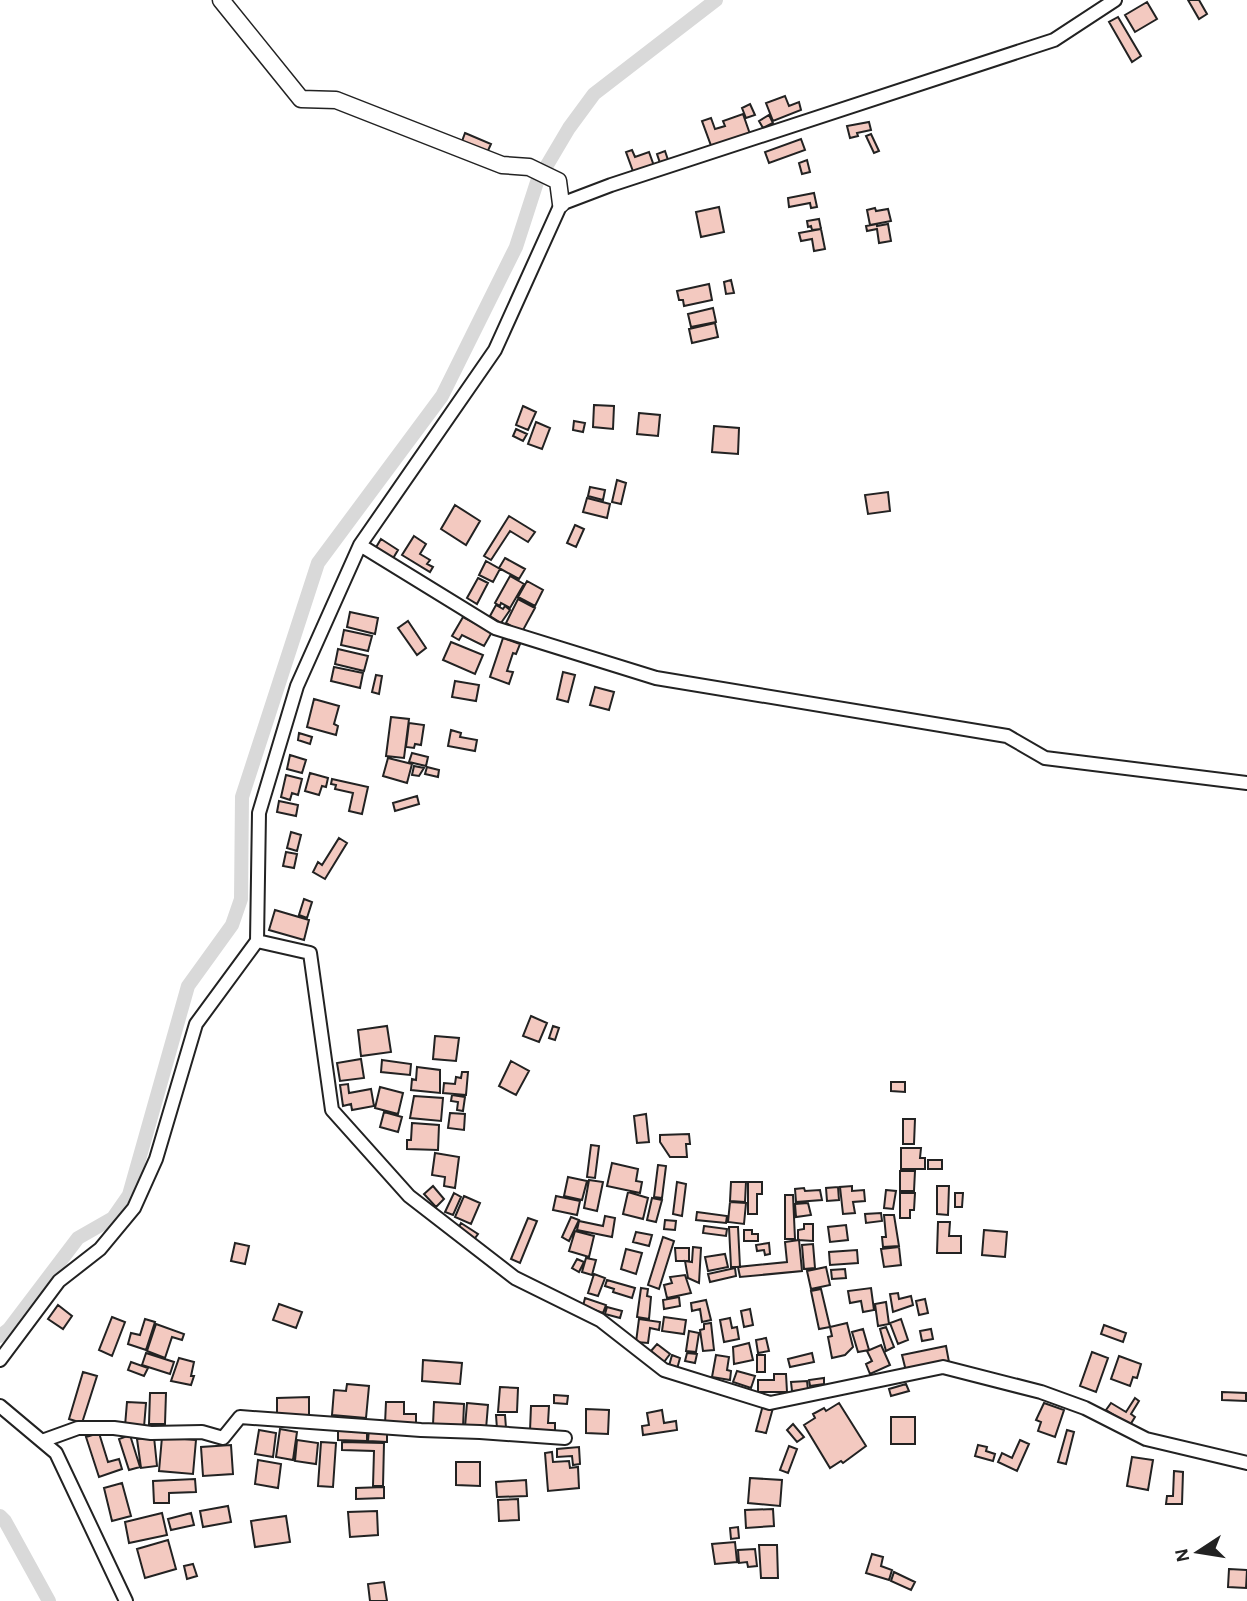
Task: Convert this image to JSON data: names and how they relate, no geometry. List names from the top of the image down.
{
  "north": "left"
}
